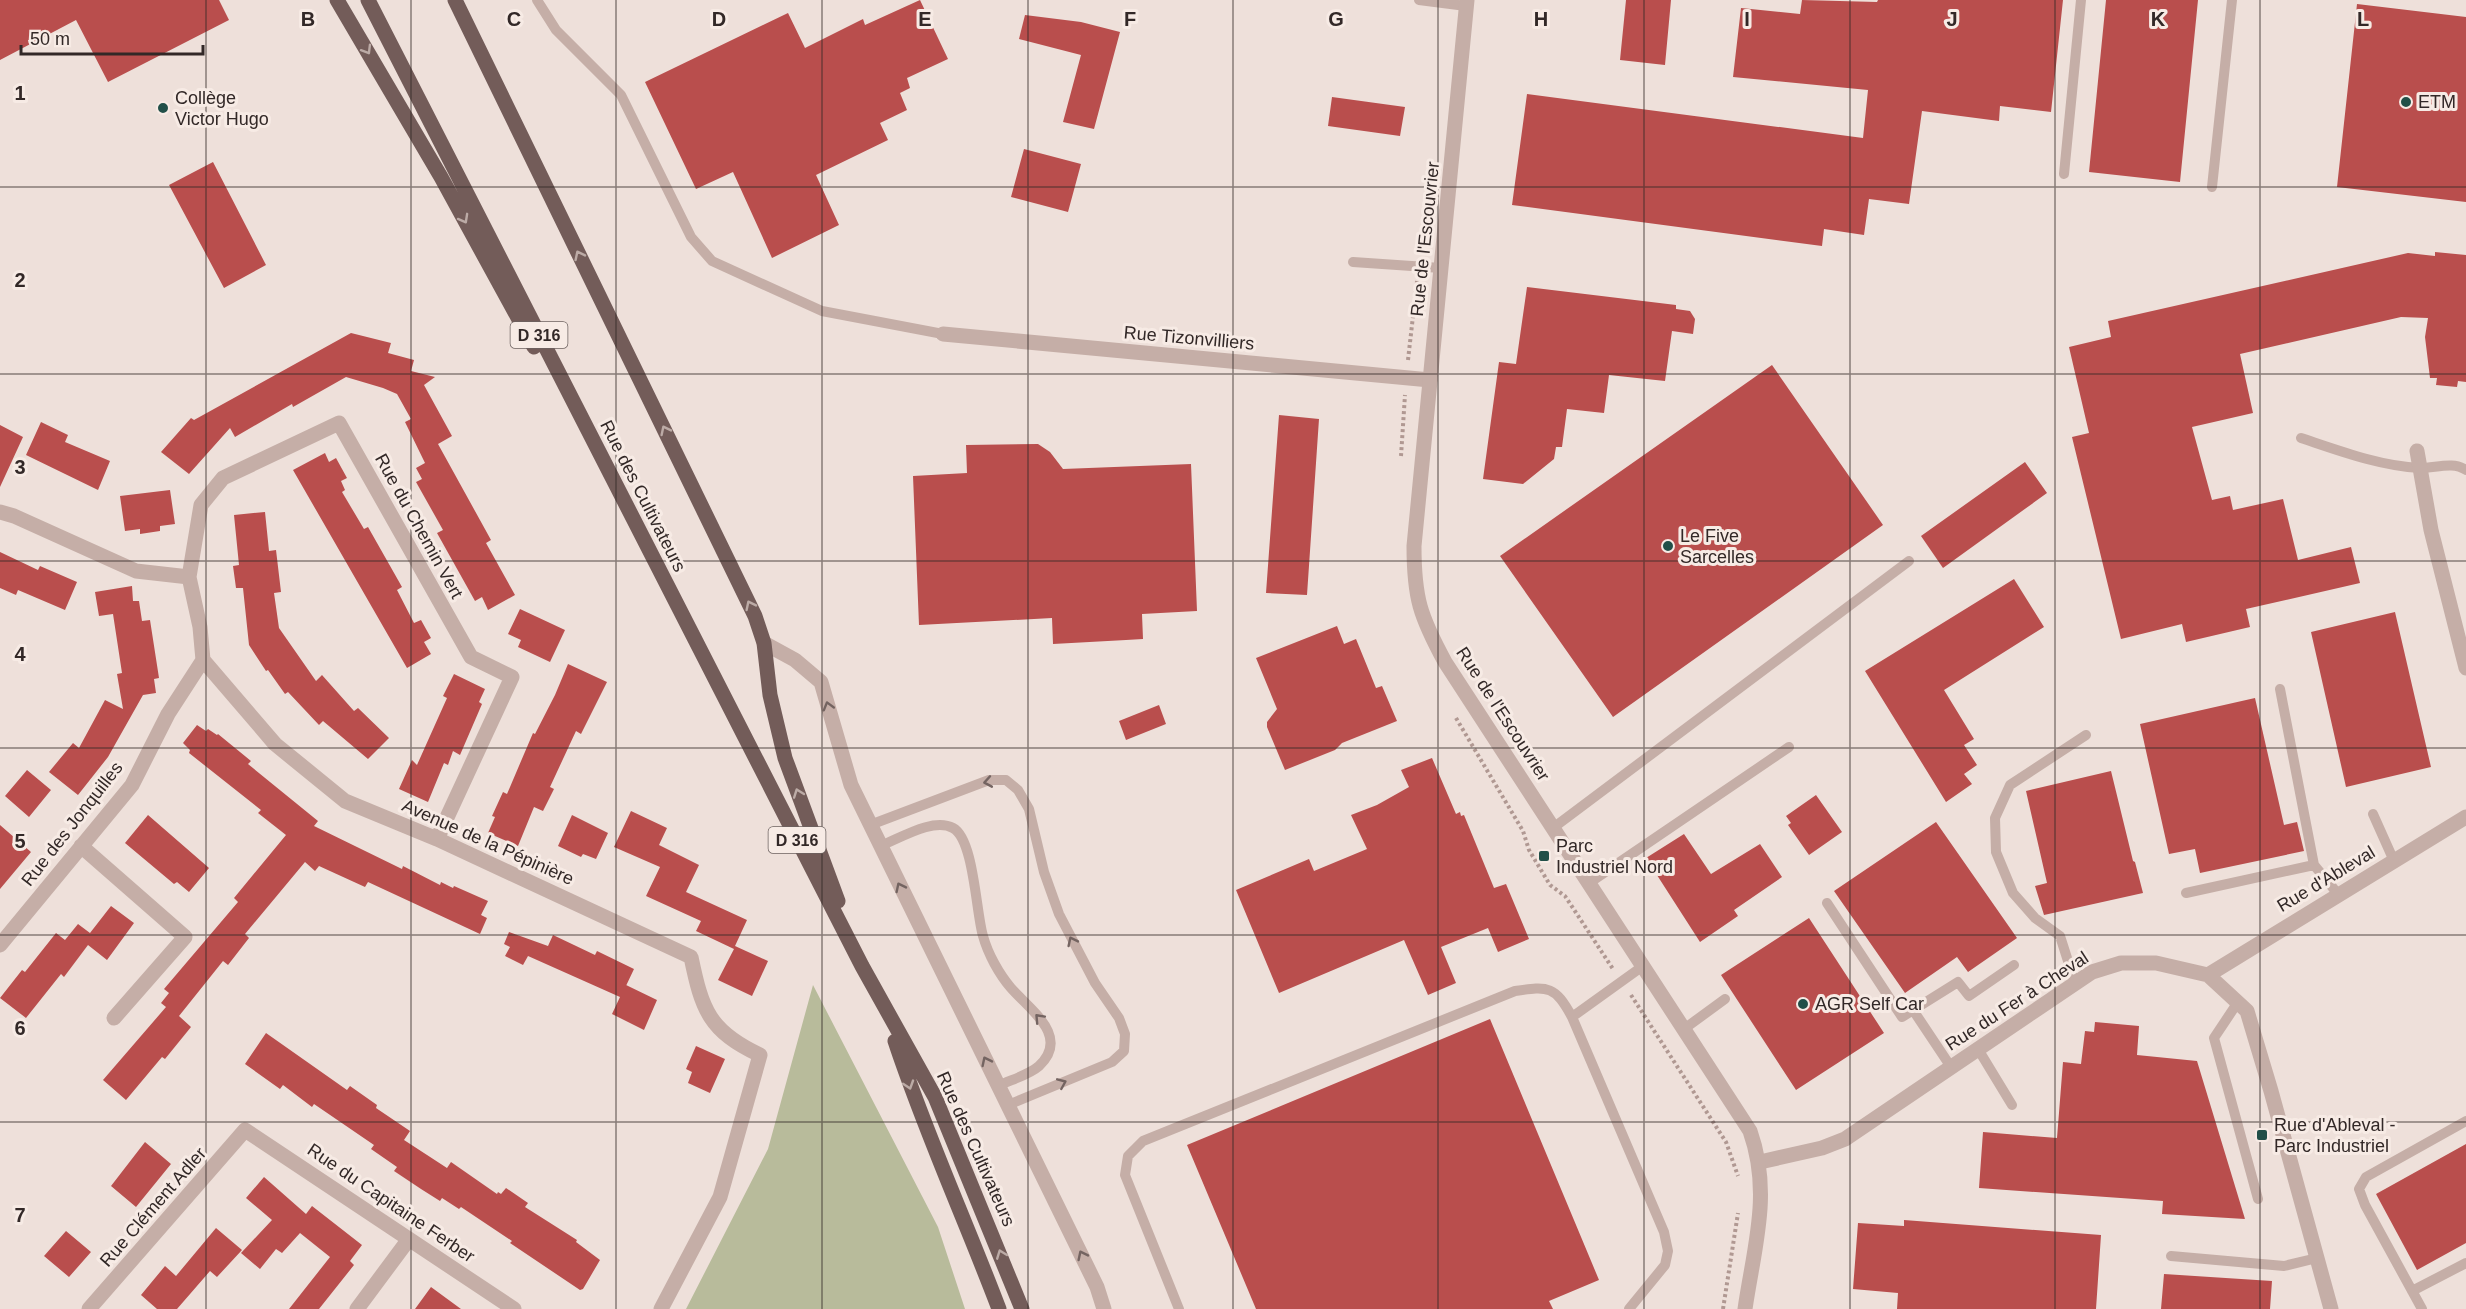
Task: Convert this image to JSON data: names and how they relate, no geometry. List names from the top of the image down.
{
  "streets": {
    "main road": ["D 316", "Rue des Cultivateurs"],
    "street": [
      "Rue de l'Escouvrier",
      "Rue Tizonvilliers",
      "Rue du Chemin Vert",
      "Rue des Jonquilles",
      "Avenue de la Pépinière",
      "Rue d'Ableval",
      "Rue du Fer à Cheval",
      "Rue du Capitaine Ferber",
      "Rue Clément Adler"
    ]
  },
  "crossings": [
    ["Rue de l'Escouvrier", "Rue Tizonvilliers"],
    ["Rue de l'Escouvrier", "Rue du Fer à Cheval"],
    ["Rue du Chemin Vert", "Avenue de la Pépinière"],
    ["Rue des Jonquilles", "Avenue de la Pépinière"],
    ["Rue d'Ableval", "Rue du Fer à Cheval"],
    ["Rue du Capitaine Ferber", "Rue Clément Adler"]
  ],
  "places": {
    "other": [
      "ETM",
      "Collège Victor Hugo",
      "Le Five Sarcelles",
      "AGR Self Car"
    ],
    "transit": ["Parc Industriel Nord", "Rue d'Ableval - Parc Industriel"]
  },
  "scale_bar": "50 m",
  "grid": {
    "columns": [
      "B",
      "C",
      "D",
      "E",
      "F",
      "G",
      "H",
      "I",
      "J",
      "K",
      "L"
    ],
    "rows": [
      "1",
      "2",
      "3",
      "4",
      "5",
      "6",
      "7"
    ]
  }
}
